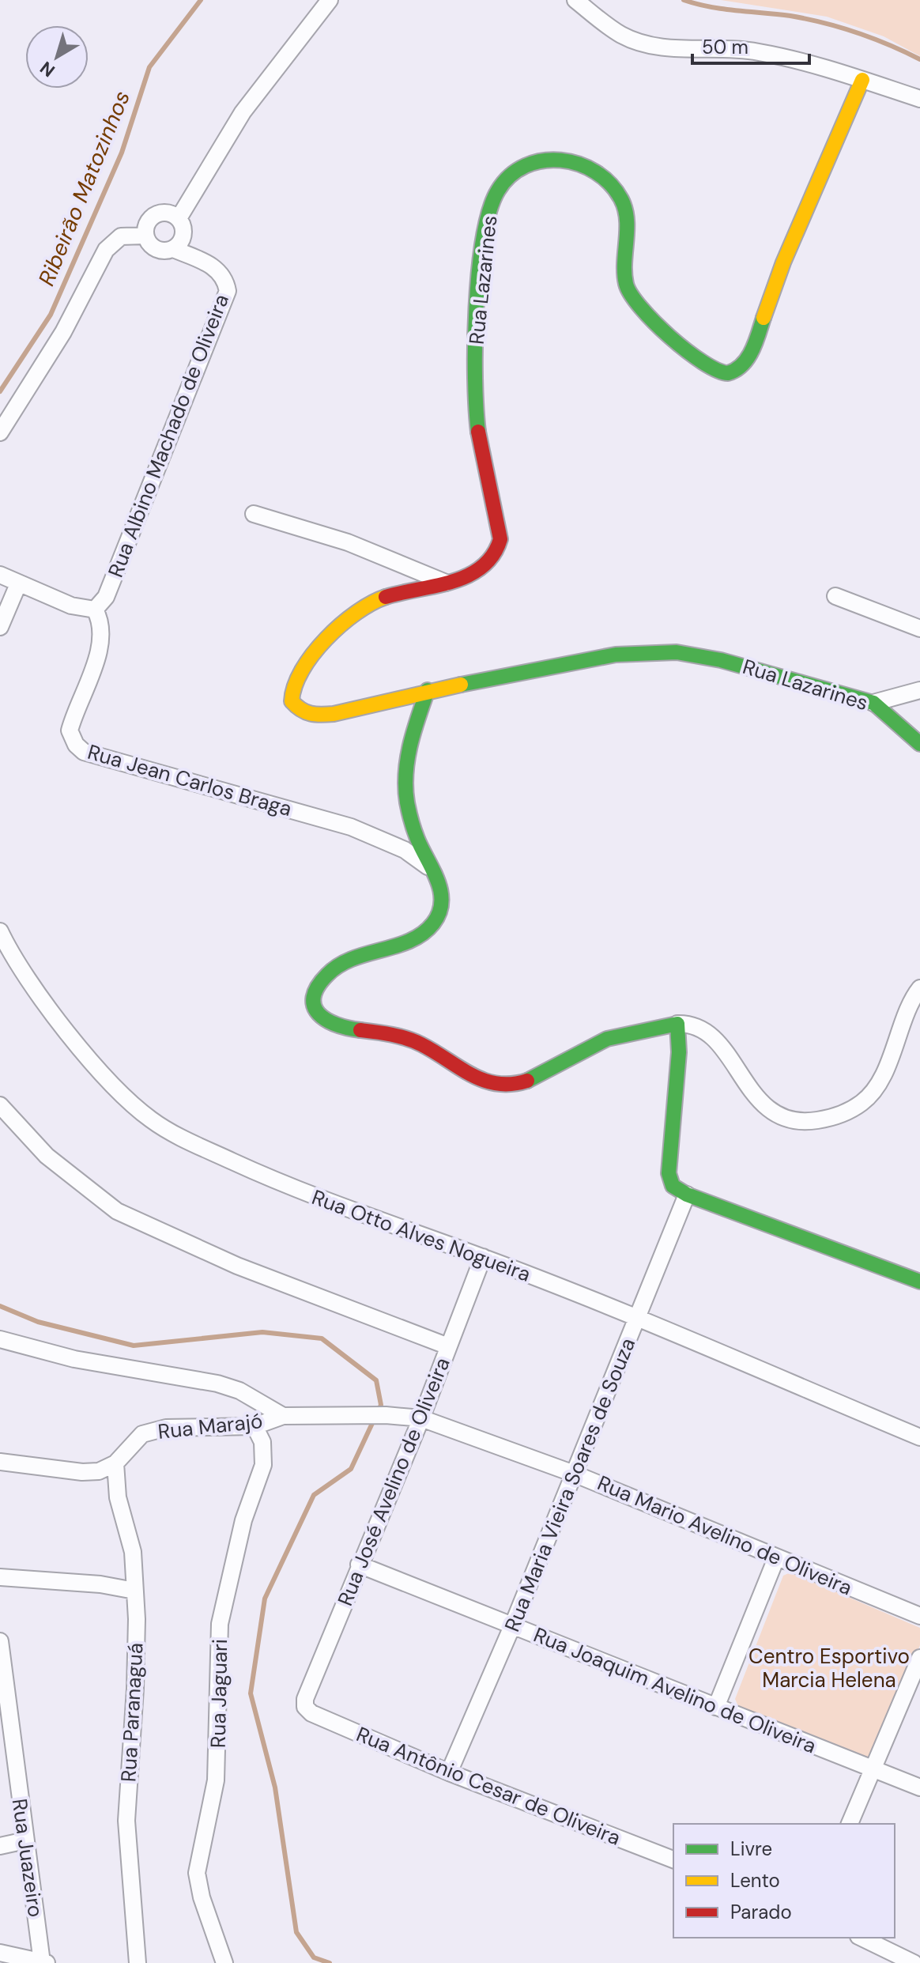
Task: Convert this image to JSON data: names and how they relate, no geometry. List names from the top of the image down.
{
  "streets": {
    "street": [
      "Rua Lazarines",
      "Rua Albino Machado de Oliveira",
      "Rua Jean Carlos Braga",
      "Rua Otto Alves Nogueira",
      "Rua Marajó",
      "Rua José Avelino de Oliveira",
      "Rua Maria Vieira Soares de Souza",
      "Rua Mario Avelino de Oliveira",
      "Rua Joaquim Avelino de Oliveira",
      "Rua Jaguari",
      "Rua Paranaguá",
      "Rua Antônio Cesar de Oliveira",
      "Rua Juazeiro"
    ]
  },
  "crossings": [
    ["Rua Albino Machado de Oliveira", "Rua Jean Carlos Braga"],
    ["Rua Otto Alves Nogueira", "Rua José Avelino de Oliveira"],
    ["Rua Otto Alves Nogueira", "Rua Maria Vieira Soares de Souza"],
    ["Rua Marajó", "Rua Mario Avelino de Oliveira"],
    ["Rua Marajó", "Rua Jaguari"],
    ["Rua Marajó", "Rua Paranaguá"],
    ["Rua José Avelino de Oliveira", "Rua Mario Avelino de Oliveira"],
    ["Rua José Avelino de Oliveira", "Rua Joaquim Avelino de Oliveira"],
    ["Rua José Avelino de Oliveira", "Rua Antônio Cesar de Oliveira"],
    ["Rua Maria Vieira Soares de Souza", "Rua Mario Avelino de Oliveira"],
    ["Rua Maria Vieira Soares de Souza", "Rua Joaquim Avelino de Oliveira"],
    ["Rua Maria Vieira Soares de Souza", "Rua Antônio Cesar de Oliveira"]
  ],
  "water": ["Ribeirão Matozinhos"],
  "parks": ["Centro Esportivo Marcia Helena"],
  "legend": ["Livre", "Lento", "Parado"],
  "scale_bar": "50 m",
  "north": "bottom left"
}
